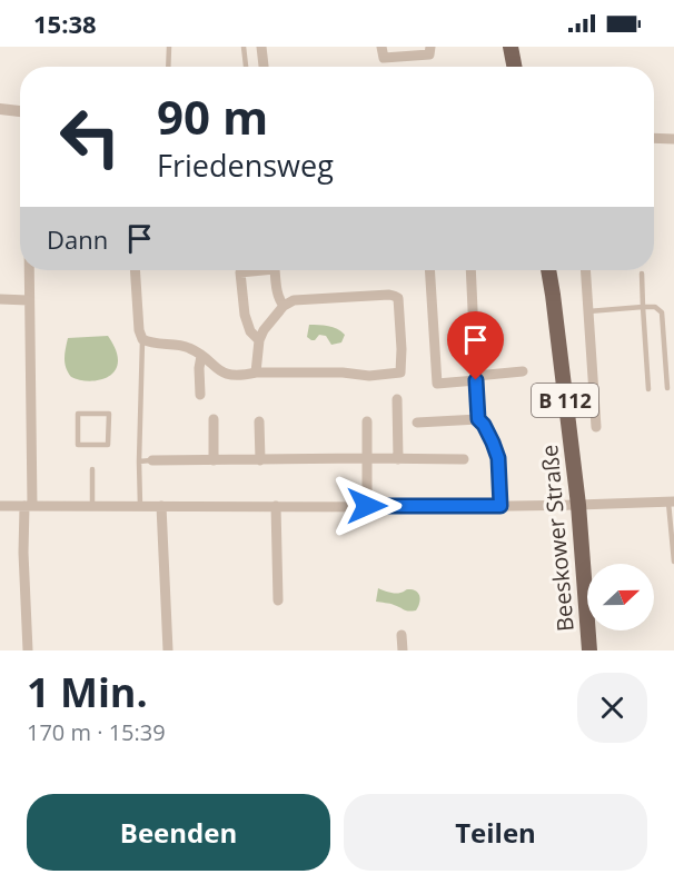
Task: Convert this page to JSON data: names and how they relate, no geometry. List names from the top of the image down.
{
  "streets": {
    "main road": ["B 112", "Beeskower Straße"]
  },
  "north": "right",
  "page": {
    "status": "15:38",
    "turn": ["90 m", "Friedensweg"],
    "then": "Dann",
    "heading": ["1 Min.", "170 m · 15:39"],
    "buttons": ["Beenden", "Teilen"]
  }
}
